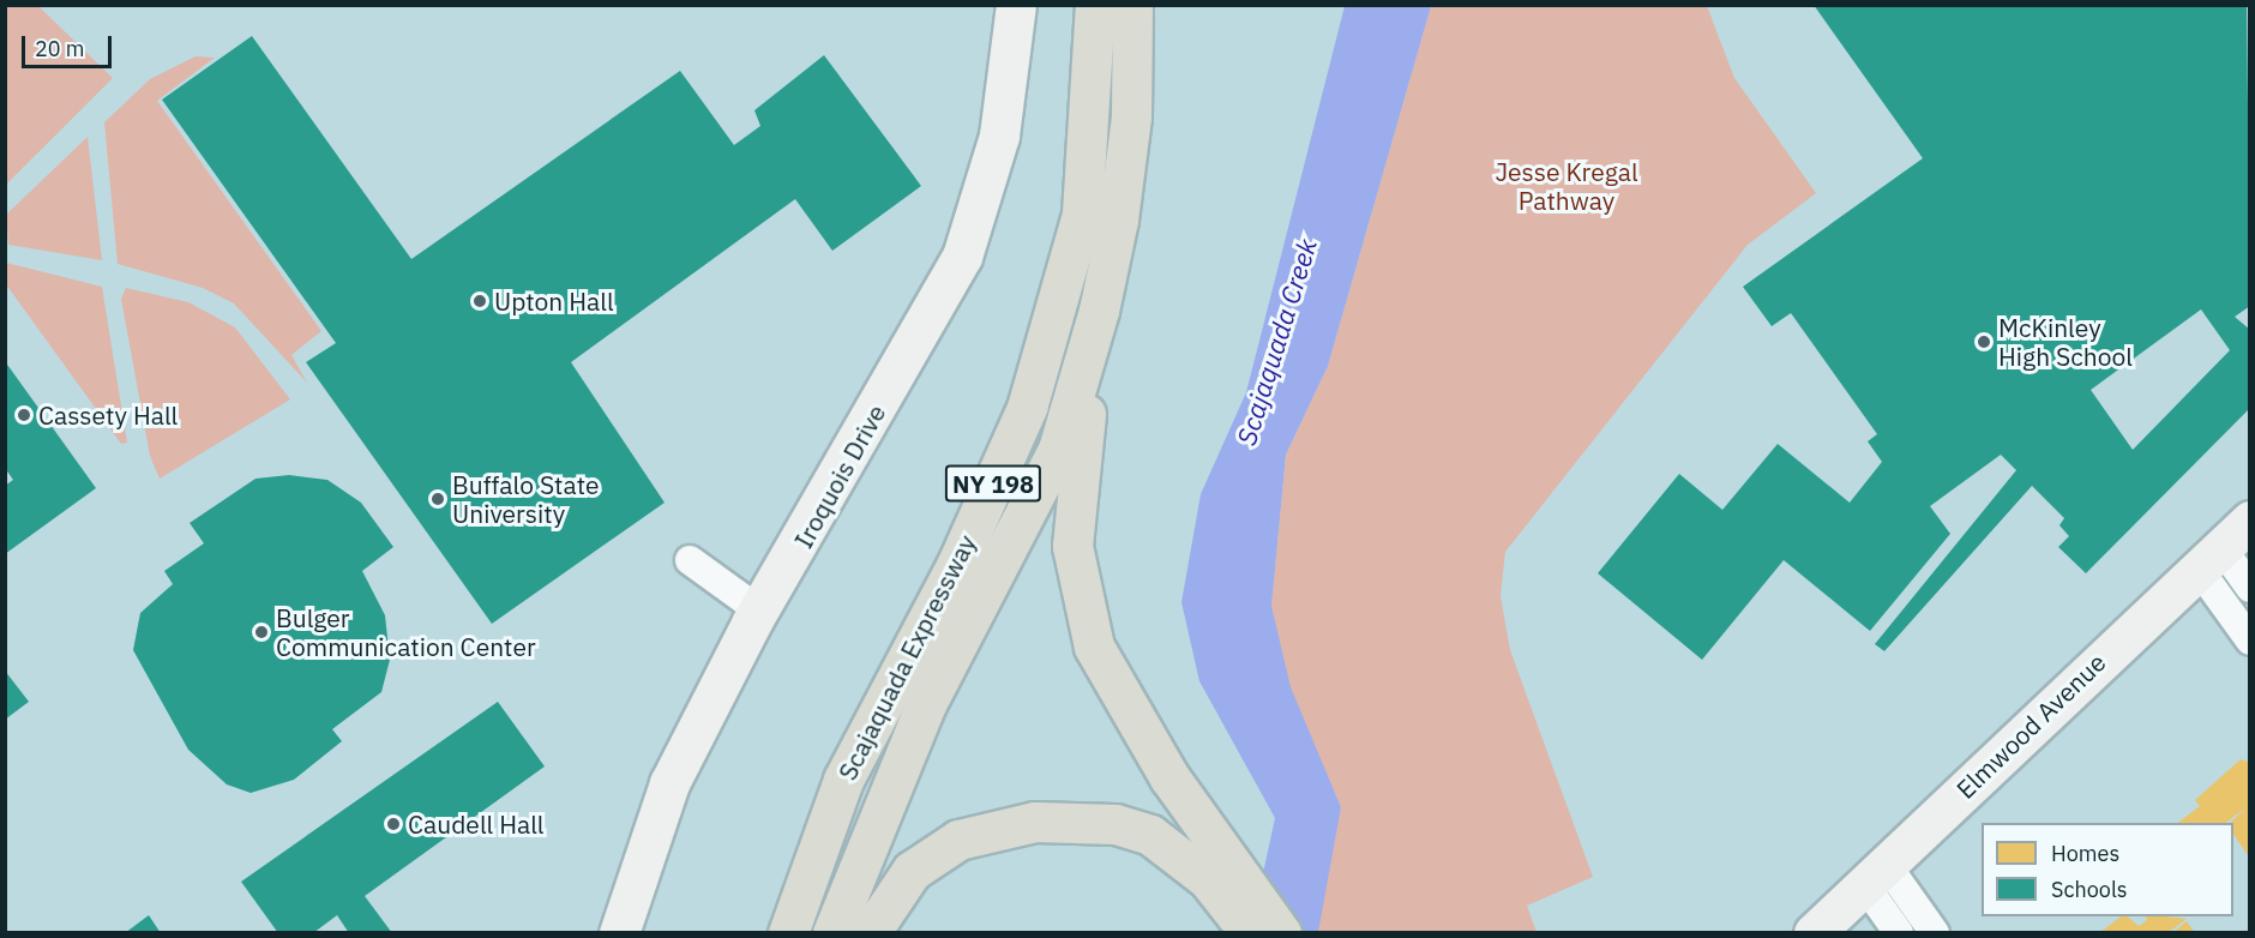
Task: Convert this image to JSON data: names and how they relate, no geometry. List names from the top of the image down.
{
  "streets": {
    "highway": ["NY 198", "Scajaquada Expressway"],
    "street": ["Iroquois Drive", "Elmwood Avenue"]
  },
  "water": ["Scajaquada Creek"],
  "parks": ["Jesse Kregal Pathway"],
  "places": [
    "Upton Hall",
    "McKinley High School",
    "Cassety Hall",
    "Buffalo State University",
    "Bulger Communication Center",
    "Caudell Hall"
  ],
  "legend": ["Homes", "Schools"],
  "scale_bar": "20 m"
}
